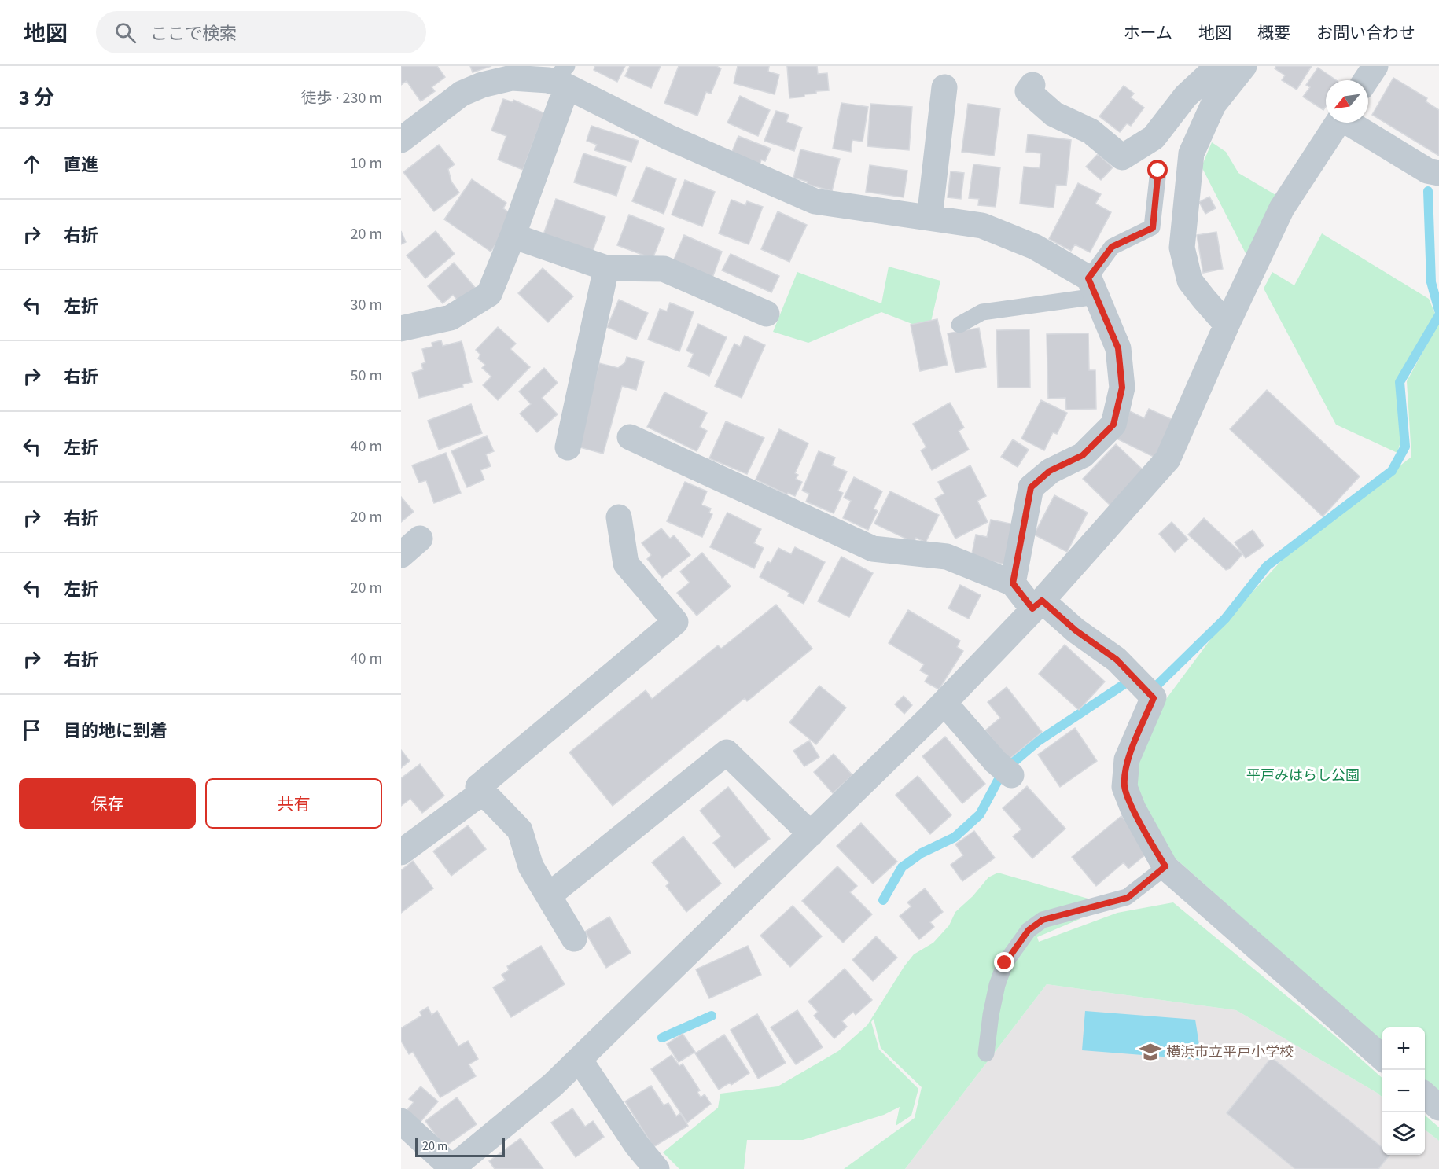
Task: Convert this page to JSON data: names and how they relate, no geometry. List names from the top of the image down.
{
  "parks": ["平戸みはらし公園"],
  "places": {
    "school or university": ["横浜市立平戸小学校"]
  },
  "scale_bar": "20 m",
  "north": "bottom left",
  "page": {
    "header": "地図",
    "search": "ここで検索",
    "nav": [
      "ホーム",
      "地図",
      "概要",
      "お問い合わせ"
    ],
    "heading": ["3 分", "徒歩 · 230 m"],
    "list": [
      ["直進", "10 m"],
      ["右折", "20 m"],
      ["左折", "30 m"],
      ["右折", "50 m"],
      ["左折", "40 m"],
      ["右折", "20 m"],
      ["左折", "20 m"],
      ["右折", "40 m"],
      "目的地に到着"
    ],
    "buttons": ["保存", "共有"],
    "map_buttons": ["+", "−"],
    "scale": "20 m"
  }
}
